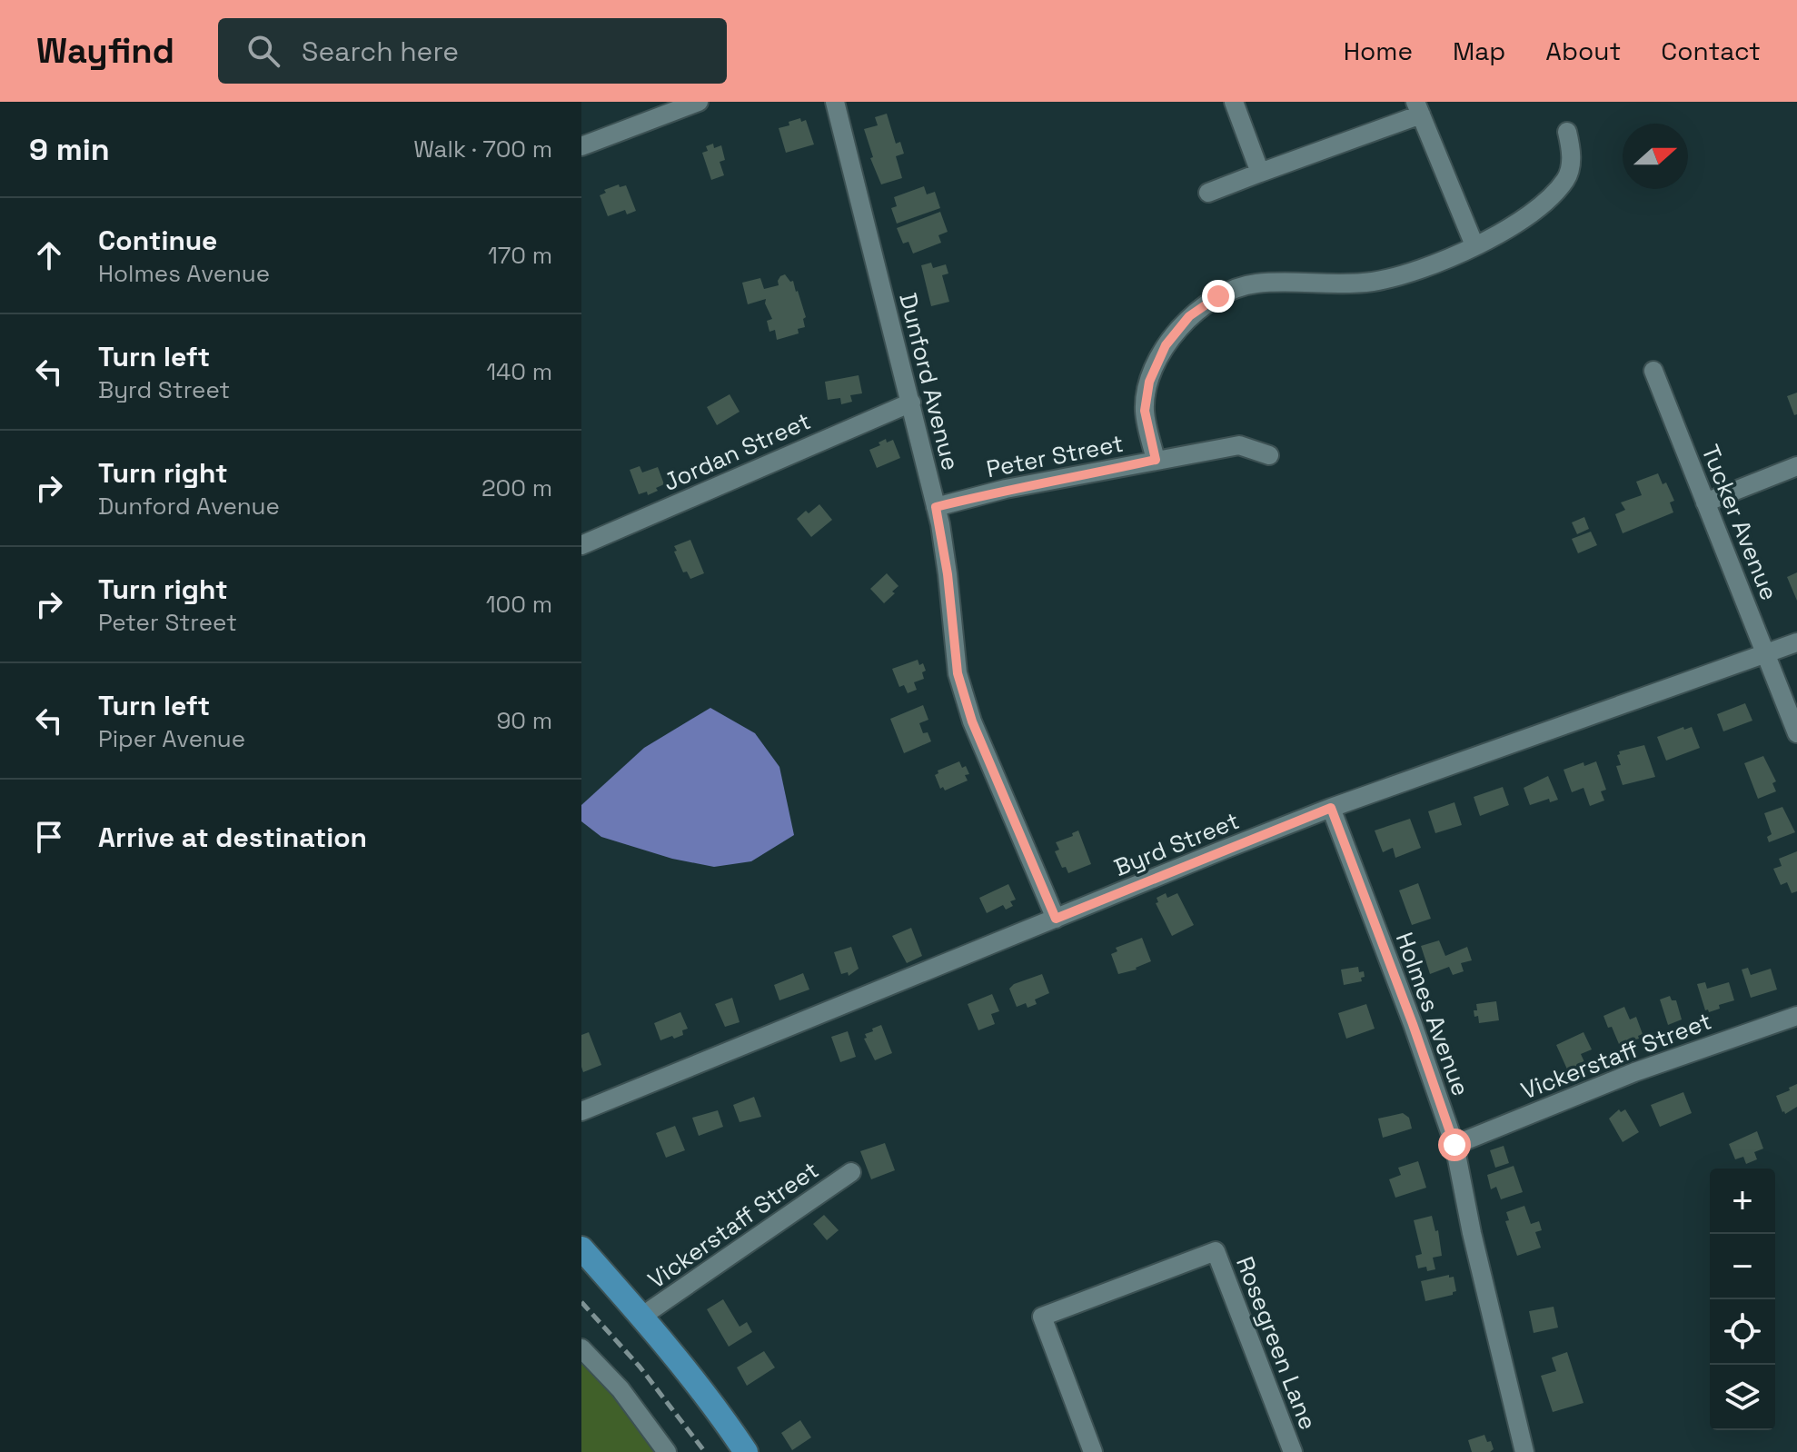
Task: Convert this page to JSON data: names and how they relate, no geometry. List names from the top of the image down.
{
  "streets": {
    "street": [
      "Dunford Avenue",
      "Jordan Street",
      "Peter Street",
      "Tucker Avenue",
      "Byrd Street",
      "Holmes Avenue",
      "Vickerstaff Street",
      "Rosegreen Lane"
    ]
  },
  "crossings": [
    ["Dunford Avenue", "Jordan Street"],
    ["Dunford Avenue", "Peter Street"],
    ["Dunford Avenue", "Byrd Street"],
    ["Tucker Avenue", "Byrd Street"],
    ["Byrd Street", "Holmes Avenue"],
    ["Holmes Avenue", "Vickerstaff Street"]
  ],
  "north": "right",
  "page": {
    "header": "Wayfind",
    "search": "Search here",
    "nav": [
      "Home",
      "Map",
      "About",
      "Contact"
    ],
    "heading": ["9 min", "Walk · 700 m"],
    "list": [
      ["Continue", "Holmes Avenue", "170 m"],
      ["Turn left", "Byrd Street", "140 m"],
      ["Turn right", "Dunford Avenue", "200 m"],
      ["Turn right", "Peter Street", "100 m"],
      ["Turn left", "Piper Avenue", "90 m"],
      "Arrive at destination"
    ],
    "map_buttons": ["+", "−"]
  }
}
